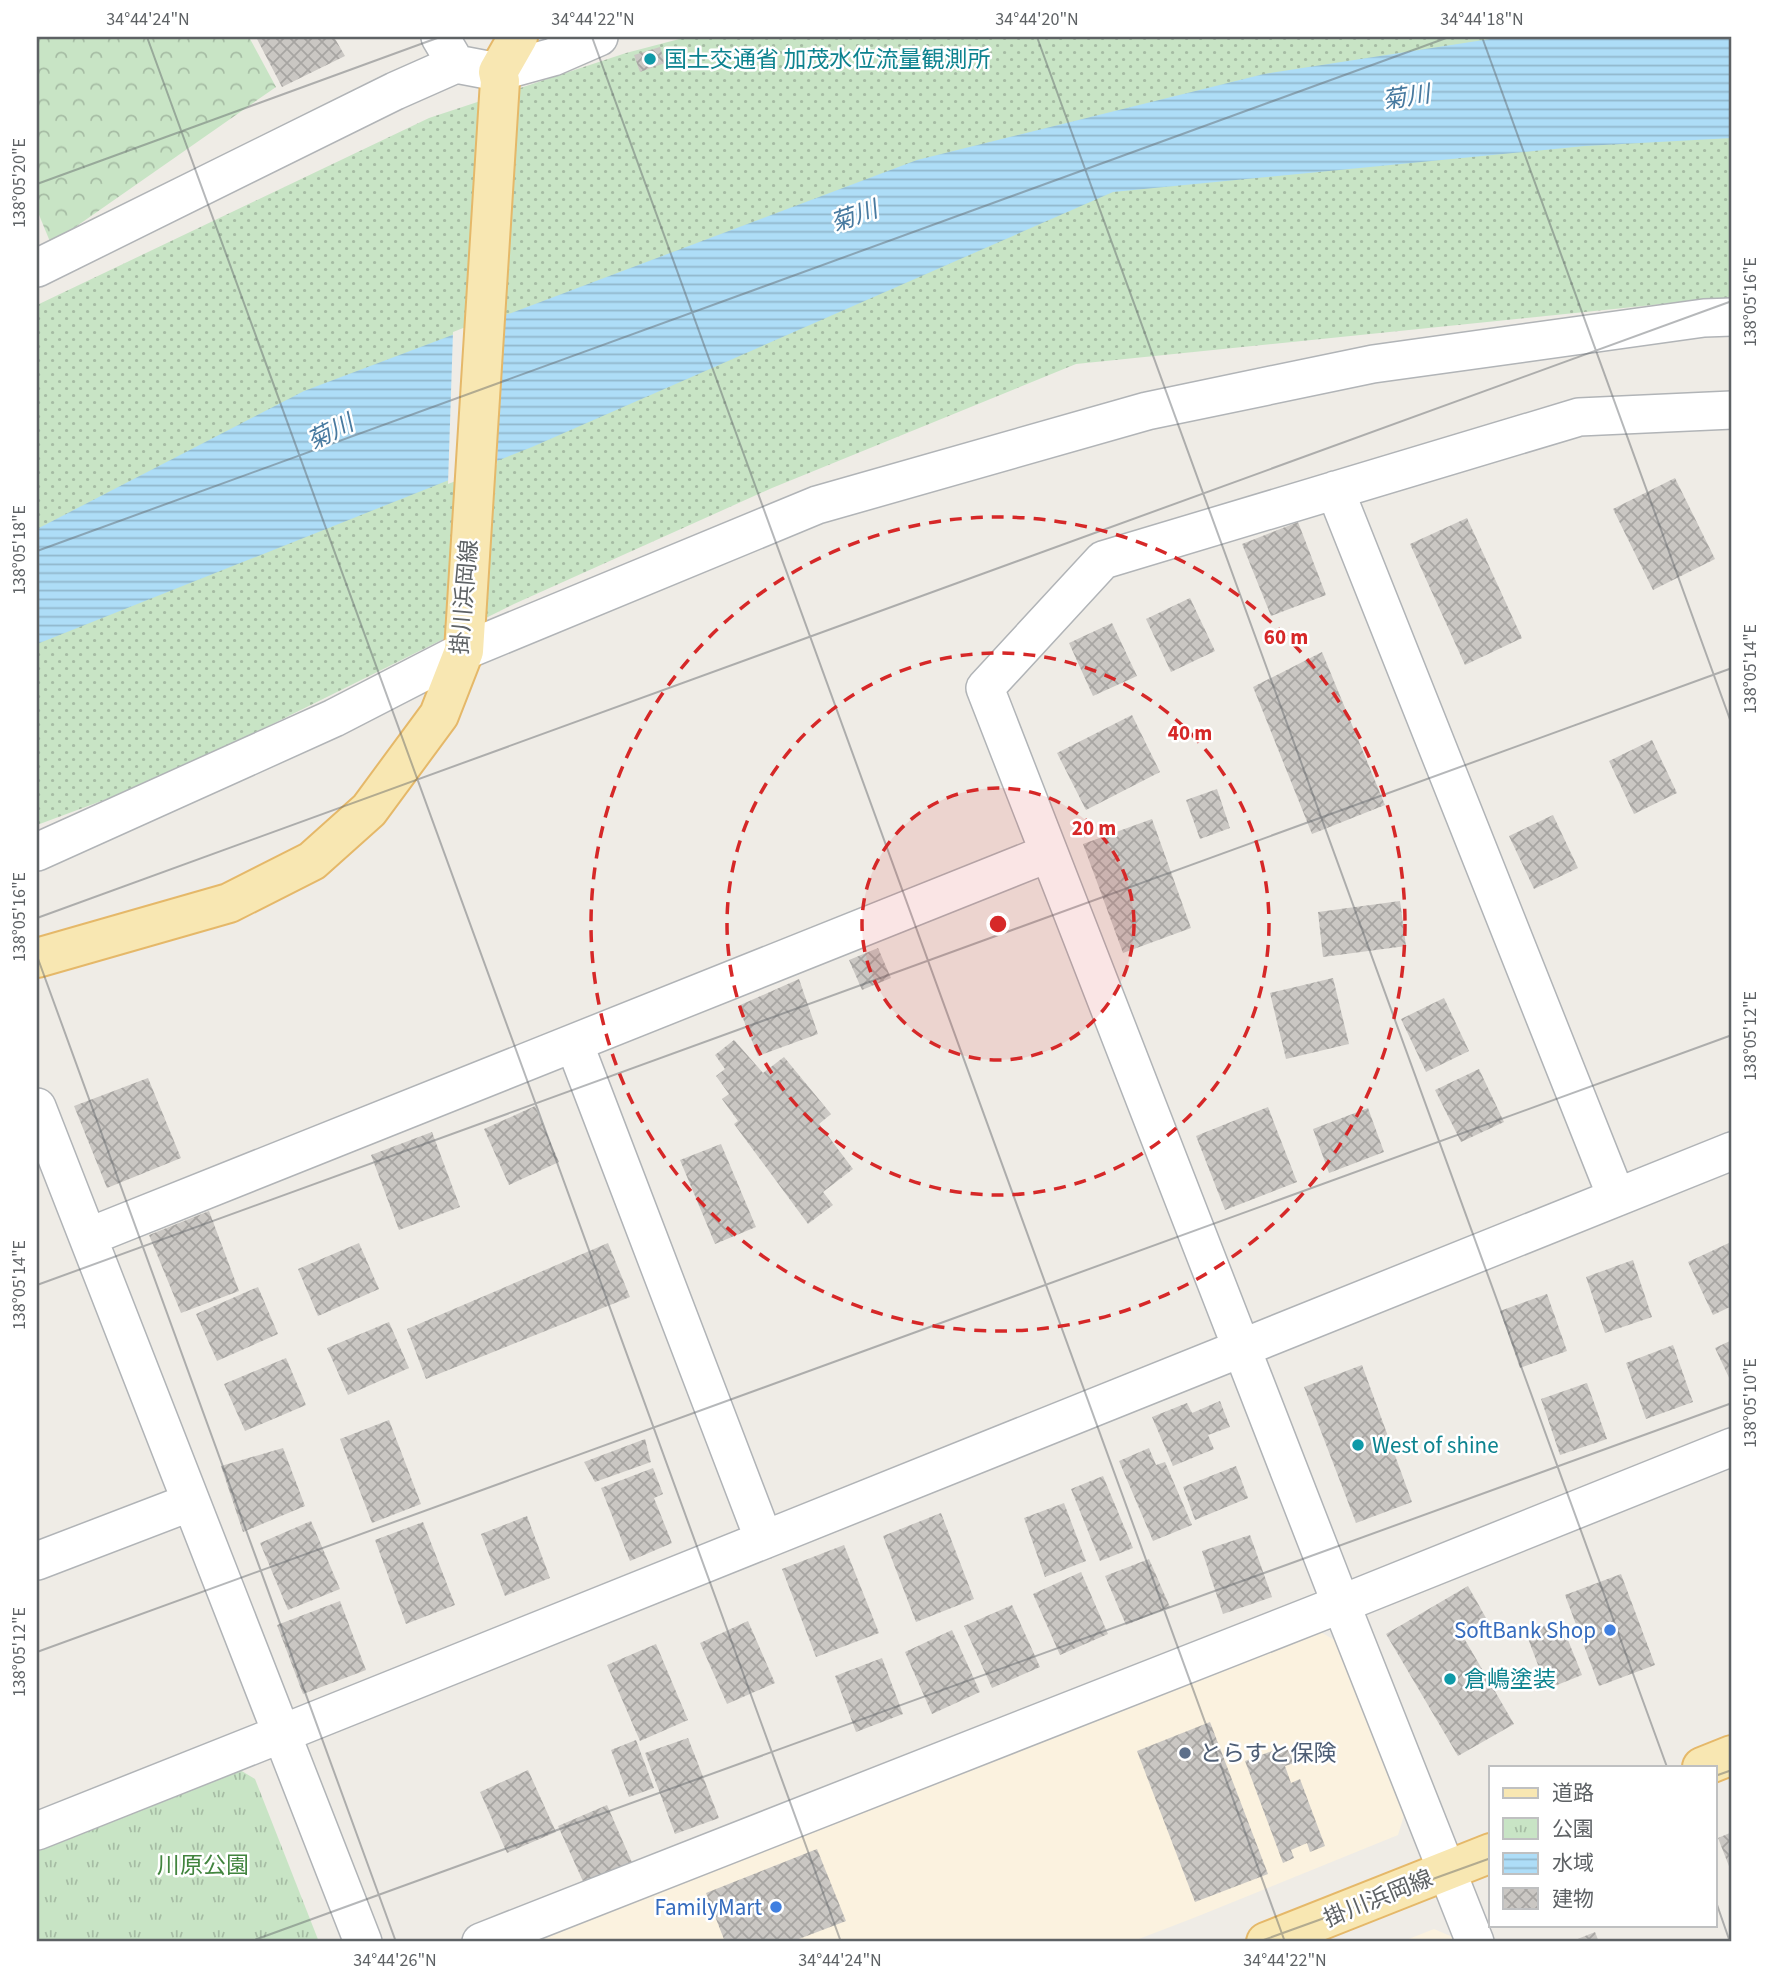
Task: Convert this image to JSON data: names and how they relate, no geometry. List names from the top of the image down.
{
  "streets": {
    "main road": ["掛川浜岡線"]
  },
  "water": ["菊川"],
  "parks": ["川原公園"],
  "places": [
    "国土交通省 加茂水位流量観測所",
    "West of shine",
    "SoftBank Shop",
    "倉嶋塗装",
    "とらすと保険",
    "FamilyMart"
  ],
  "legend": [
    "道路",
    "公園",
    "水域",
    "建物"
  ],
  "coordinates": [
    "34°44'24\"N",
    "34°44'22\"N",
    "34°44'20\"N",
    "34°44'18\"N",
    "138°05'20\"E",
    "138°05'16\"E",
    "138°05'18\"E",
    "138°05'14\"E",
    "138°05'12\"E",
    "138°05'10\"E",
    "34°44'26\"N"
  ],
  "rings": ["60 m", "40 m", "20 m"]
}
